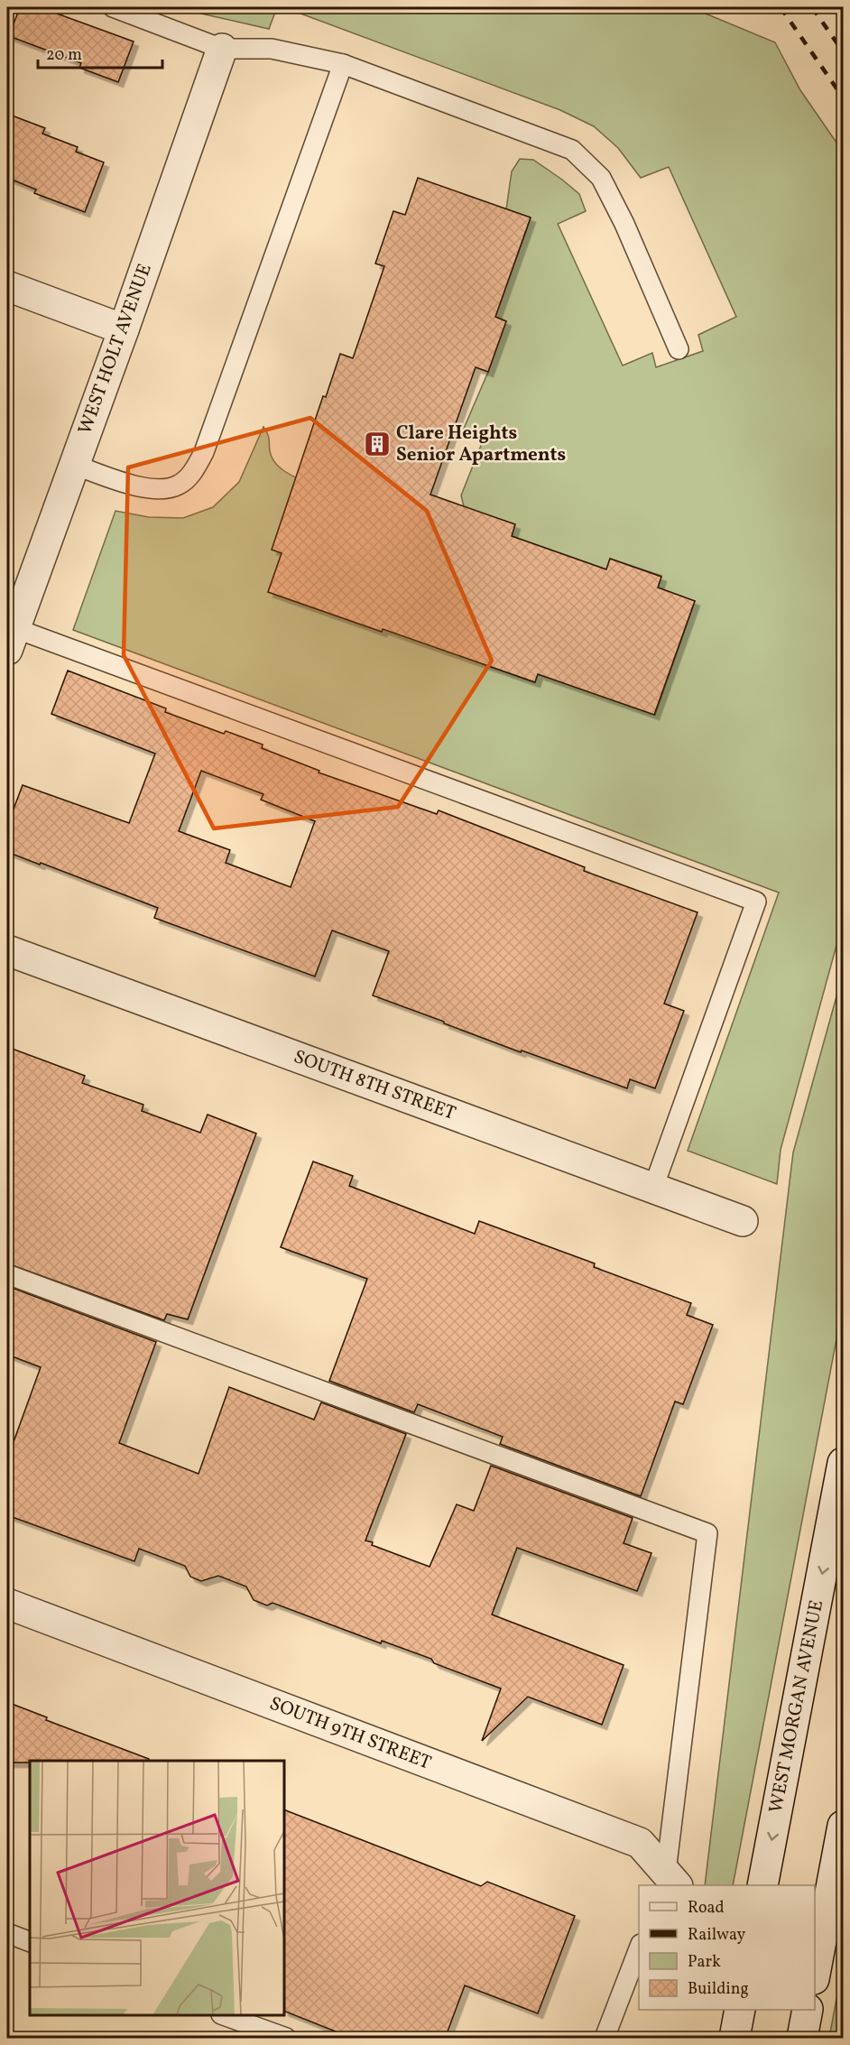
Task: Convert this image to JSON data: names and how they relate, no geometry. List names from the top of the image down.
{
  "streets": {
    "street": [
      "WEST HOLT AVENUE",
      "SOUTH 8TH STREET",
      "WEST MORGAN AVENUE",
      "SOUTH 9TH STREET"
    ]
  },
  "one_way": ["WEST MORGAN AVENUE"],
  "places": {
    "building": ["Clare Heights Senior Apartments"]
  },
  "legend": [
    "Road",
    "Railway",
    "Park",
    "Building"
  ],
  "scale_bar": "20 m"
}
